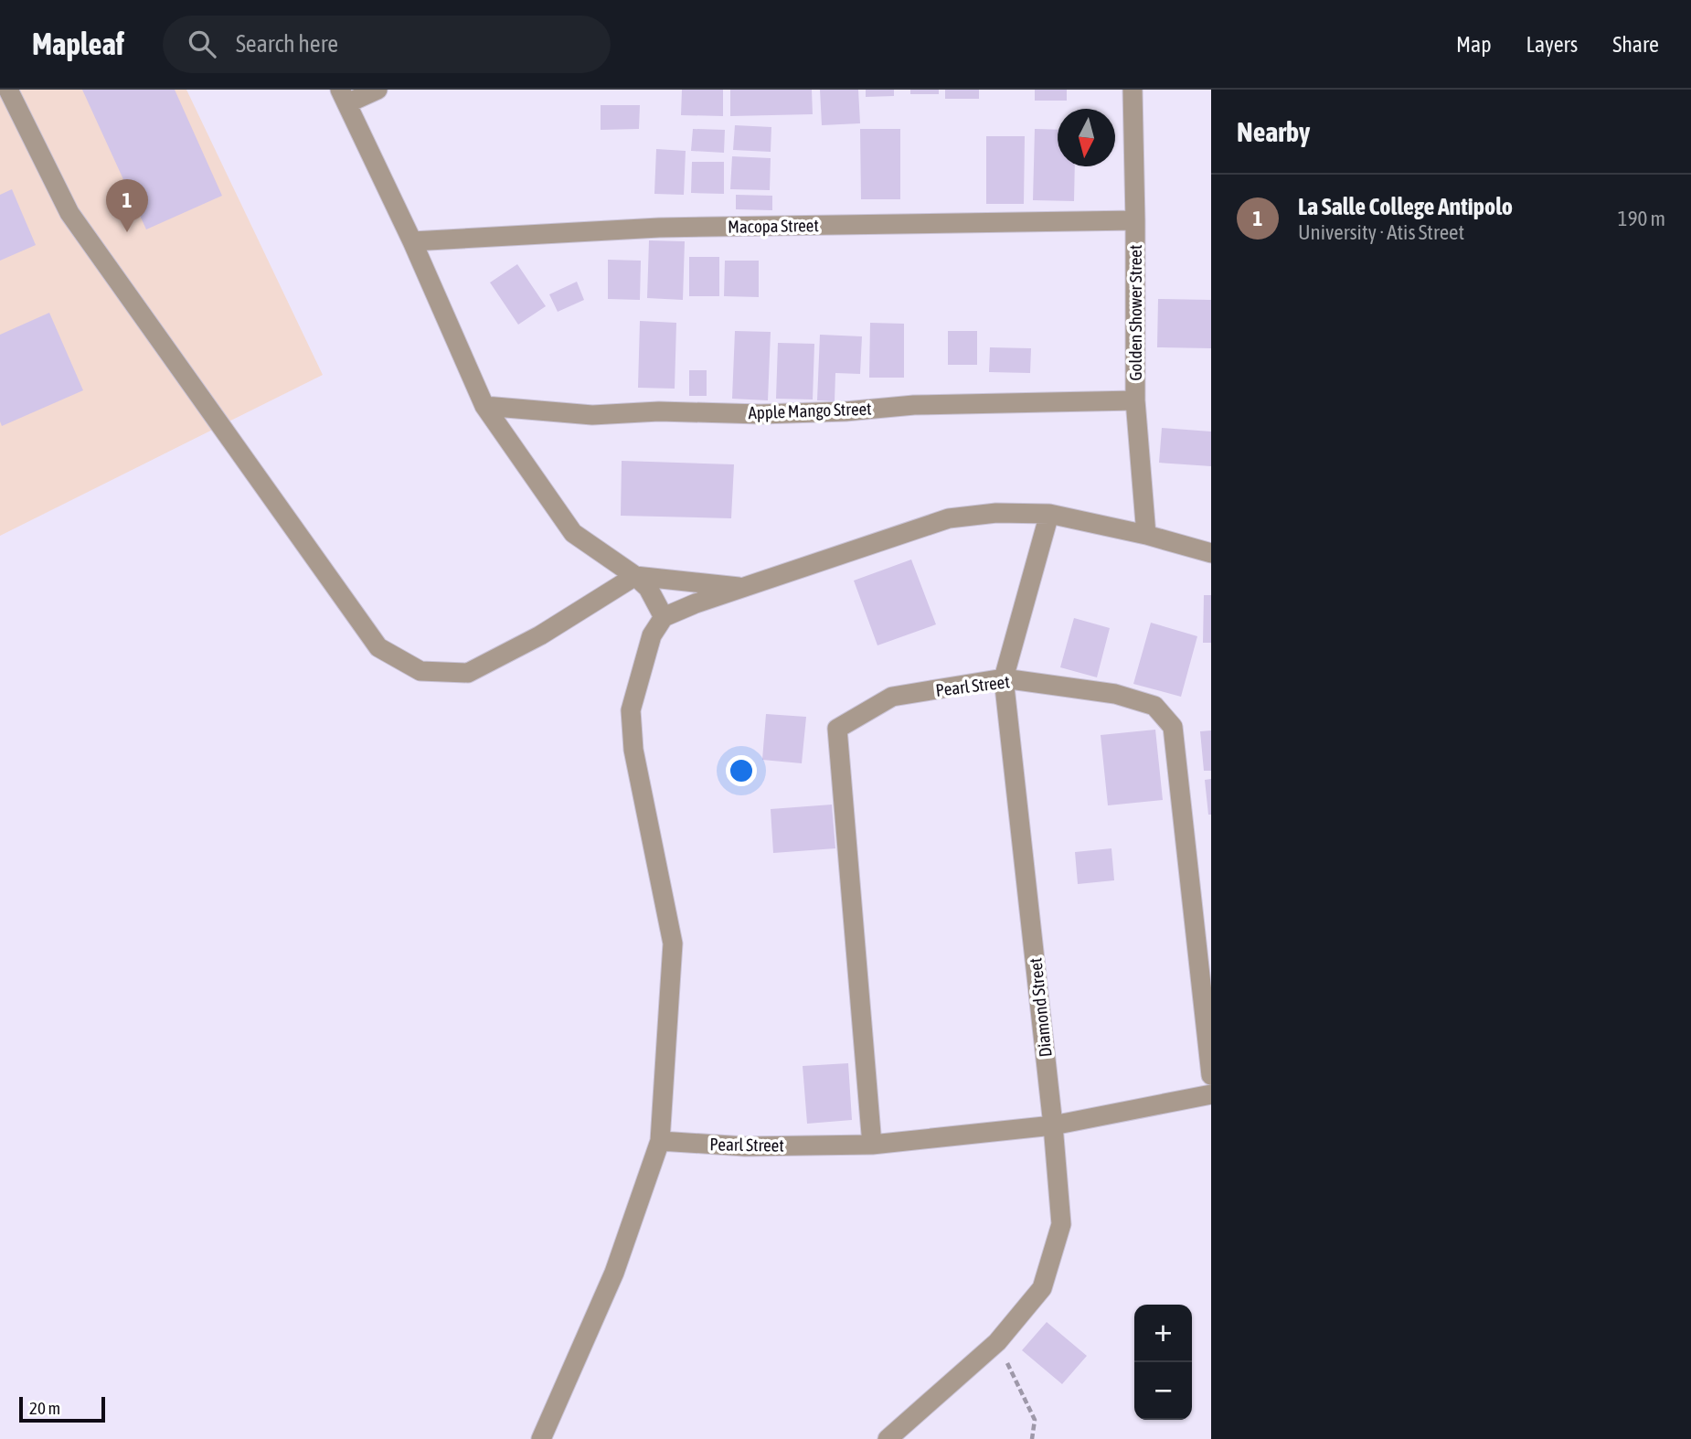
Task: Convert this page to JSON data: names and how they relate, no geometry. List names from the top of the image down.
{
  "streets": {
    "street": [
      "Macopa Street",
      "Golden Shower Street",
      "Apple Mango Street",
      "Pearl Street",
      "Diamond Street"
    ]
  },
  "crossings": [
    ["Macopa Street", "Golden Shower Street"],
    ["Golden Shower Street", "Apple Mango Street"],
    ["Pearl Street", "Diamond Street"]
  ],
  "scale_bar": "20 m",
  "north": "bottom",
  "page": {
    "header": "Mapleaf",
    "search": "Search here",
    "nav": ["Map", "Layers", "Share"],
    "heading": "Nearby",
    "list": [
      {
        "mark": "1",
        "name": "La Salle College Antipolo",
        "note": "University · Atis Street",
        "value": "190 m"
      }
    ],
    "pins": "1",
    "map_buttons": ["+", "−"],
    "scale": "20 m"
  }
}
